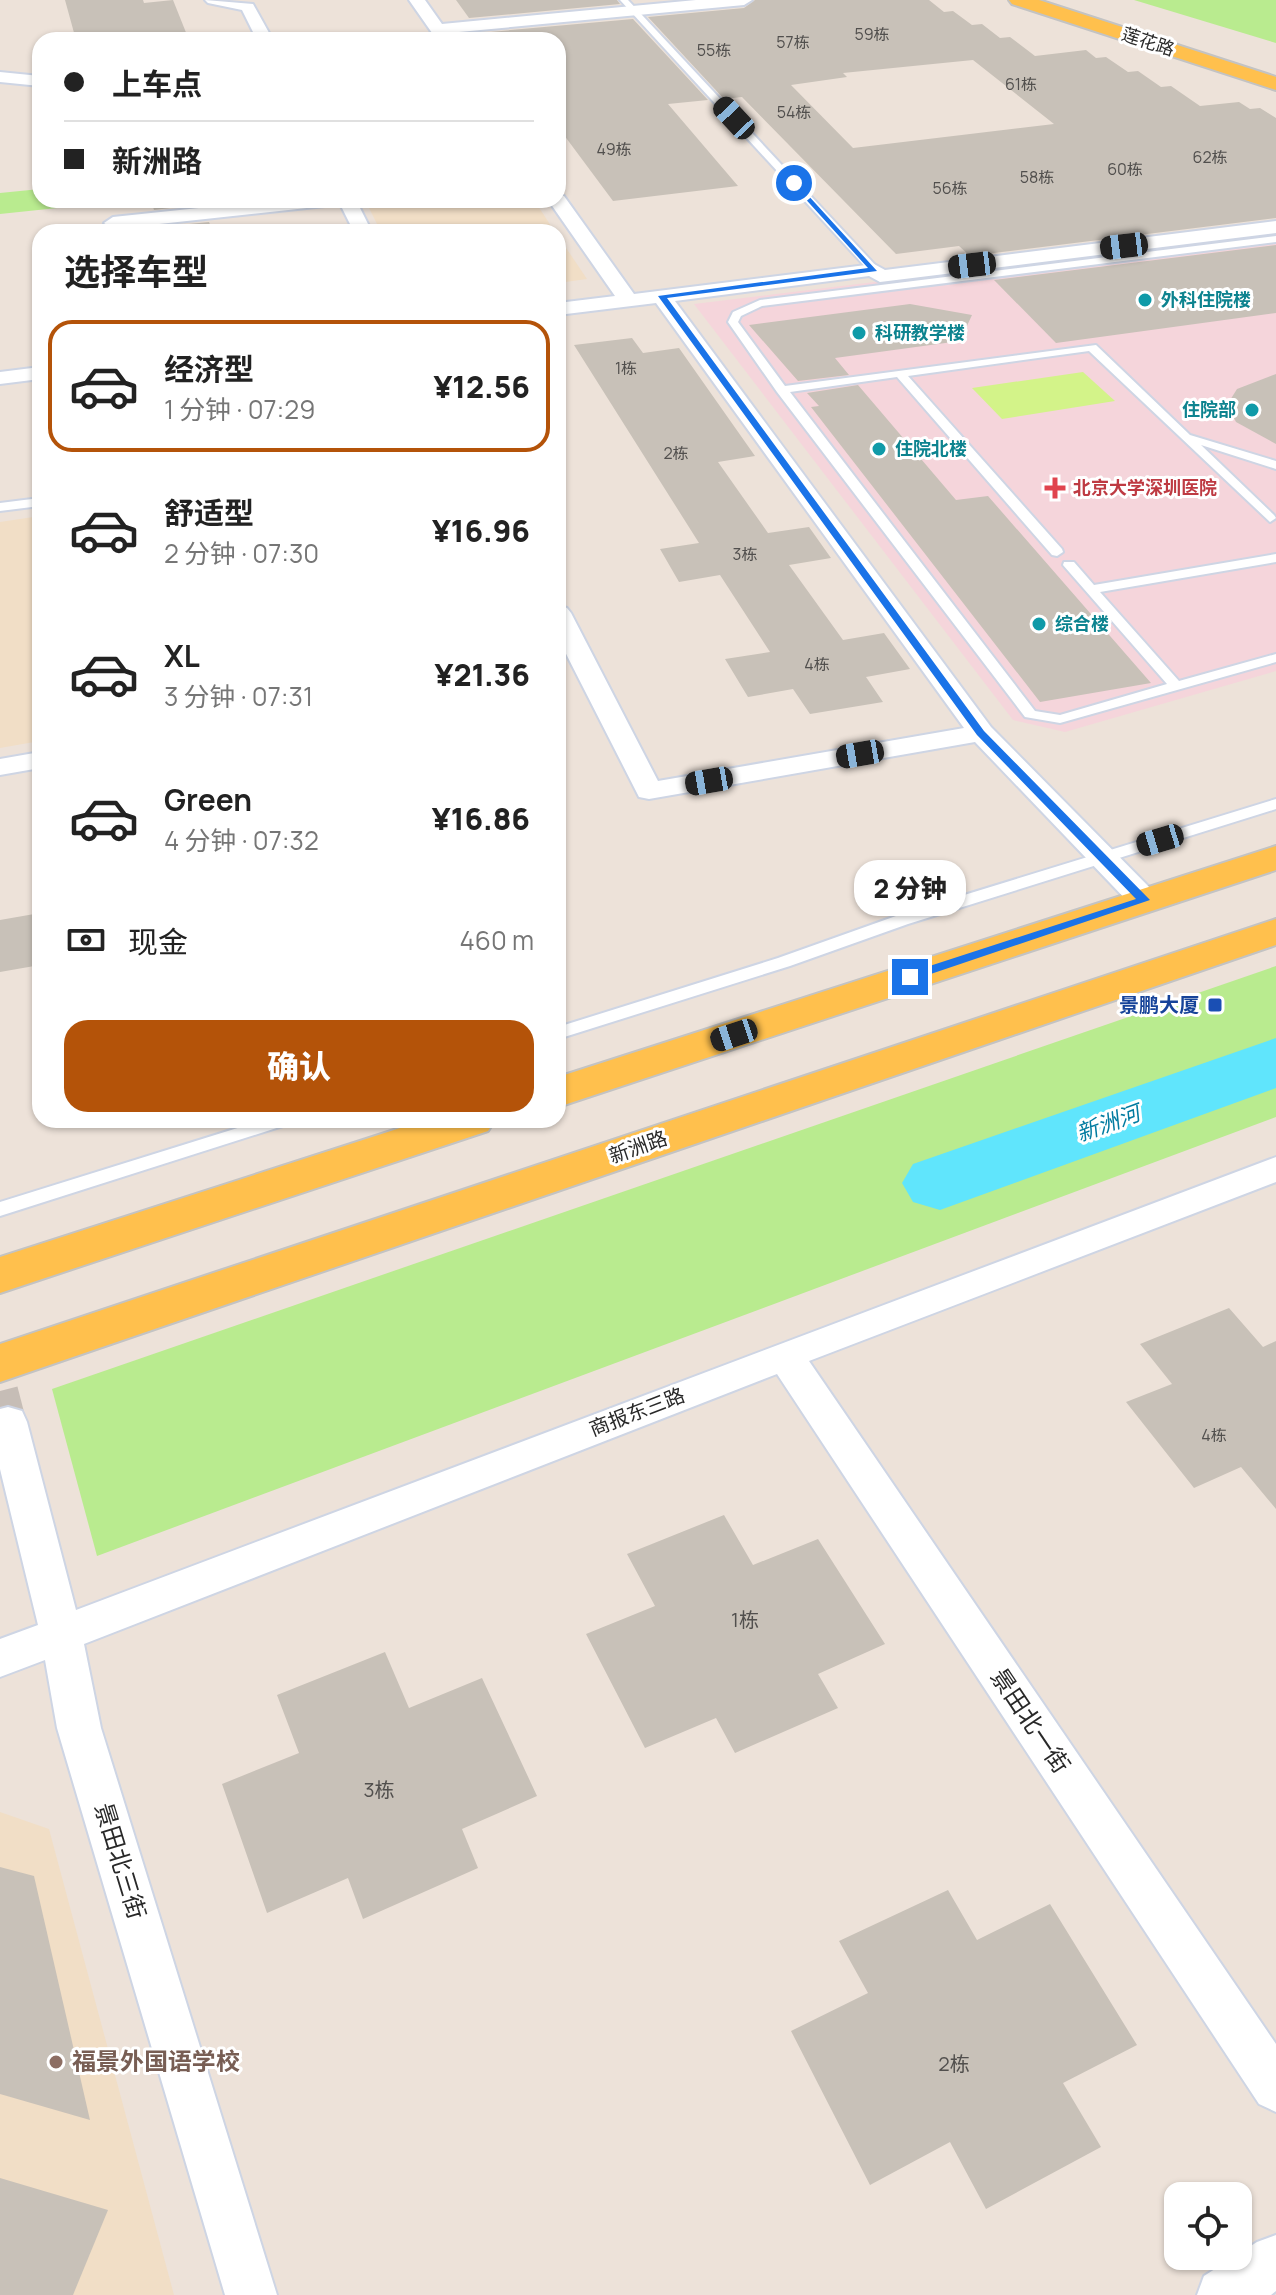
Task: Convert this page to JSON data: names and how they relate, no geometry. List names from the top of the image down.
{
  "streets": {
    "main road": ["莲花路", "新洲路"],
    "street": ["商报东三路", "景田北一街", "景田北三街"]
  },
  "crossings": [
    ["商报东三路", "景田北一街"],
    ["商报东三路", "景田北三街"]
  ],
  "water": ["新洲河"],
  "places": {
    "other": [
      "外科住院楼",
      "科研教学楼",
      "住院部",
      "住院北楼",
      "综合楼",
      "福景外国语学校"
    ],
    "health": ["北京大学深圳医院"],
    "transit": ["景鹏大厦"]
  },
  "house_numbers": [
    "59栋",
    "57栋",
    "55栋",
    "61栋",
    "54栋",
    "49栋",
    "62栋",
    "60栋",
    "58栋",
    "56栋",
    "1栋",
    "2栋",
    "3栋",
    "4栋",
    "4栋",
    "1栋",
    "3栋",
    "2栋"
  ],
  "page": {
    "banner": ["上车点", "新洲路"],
    "heading": "选择车型",
    "list": [
      {
        "name": "经济型",
        "note": "1 分钟 · 07:29",
        "value": "¥12.56"
      },
      {
        "name": "舒适型",
        "note": "2 分钟 · 07:30",
        "value": "¥16.96"
      },
      {
        "name": "XL",
        "note": "3 分钟 · 07:31",
        "value": "¥21.36"
      },
      {
        "name": "Green",
        "note": "4 分钟 · 07:32",
        "value": "¥16.86"
      }
    ],
    "bubble": "2 分钟",
    "pay": ["现金", "460 m"],
    "buttons": "确认"
  }
}
